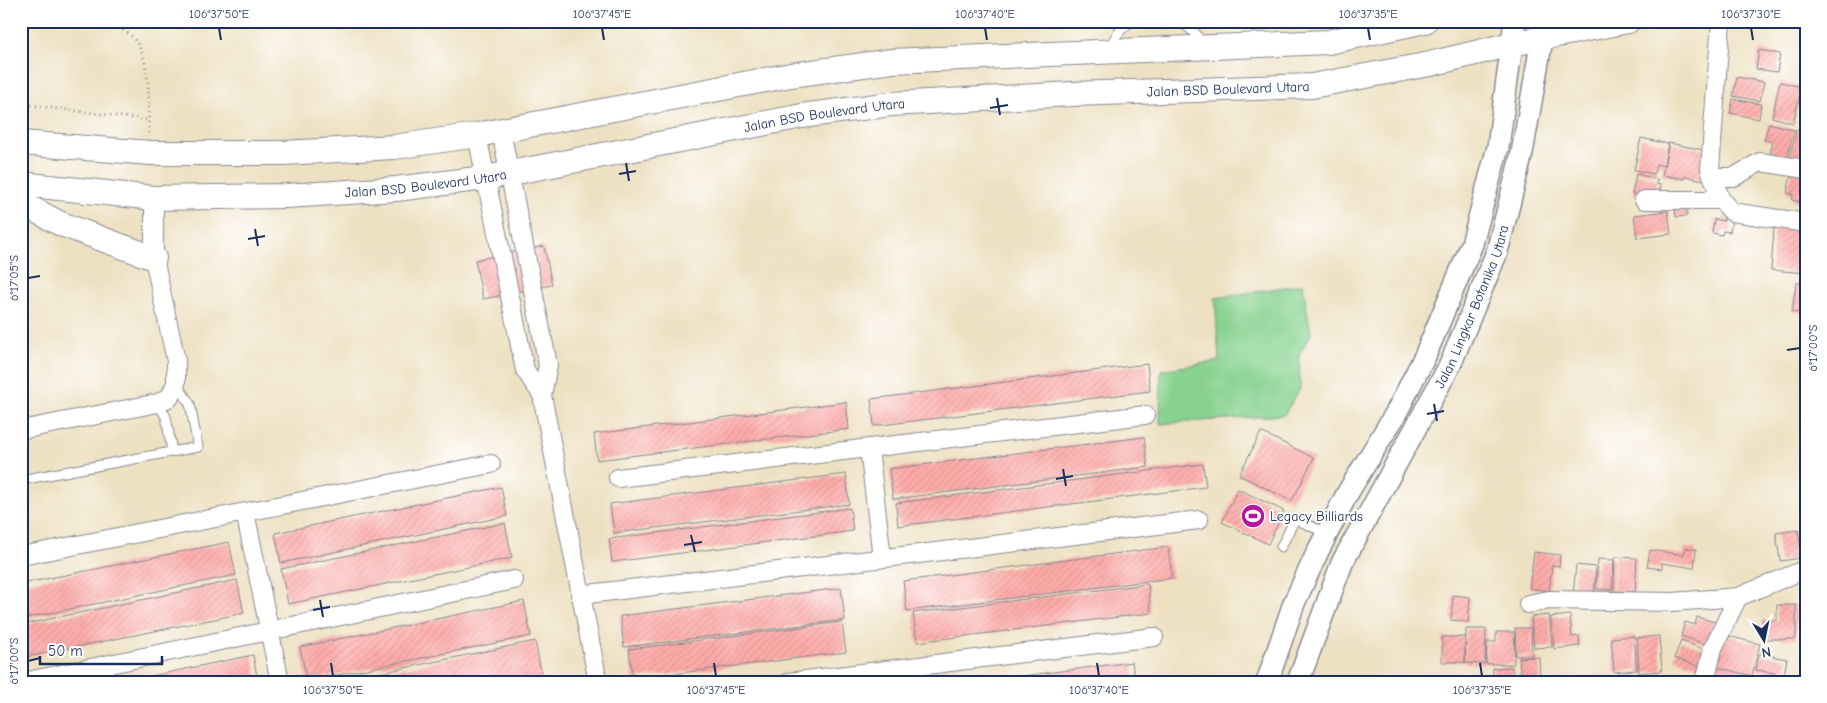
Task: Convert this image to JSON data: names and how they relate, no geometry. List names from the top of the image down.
{
  "streets": {
    "main road": ["Jalan BSD Boulevard Utara"],
    "street": ["Jalan Lingkar Botanika Utara"]
  },
  "crossings": [
    ["Jalan BSD Boulevard Utara", "Jalan Lingkar Botanika Utara"]
  ],
  "places": {
    "sports": ["Legacy Billiards"]
  },
  "scale_bar": "50 m",
  "north": "bottom",
  "coordinates": [
    "106°37'50\"E",
    "106°37'45\"E",
    "106°37'40\"E",
    "106°37'35\"E",
    "106°37'30\"E",
    "6°17'05\"S",
    "6°17'00\"S"
  ]
}
